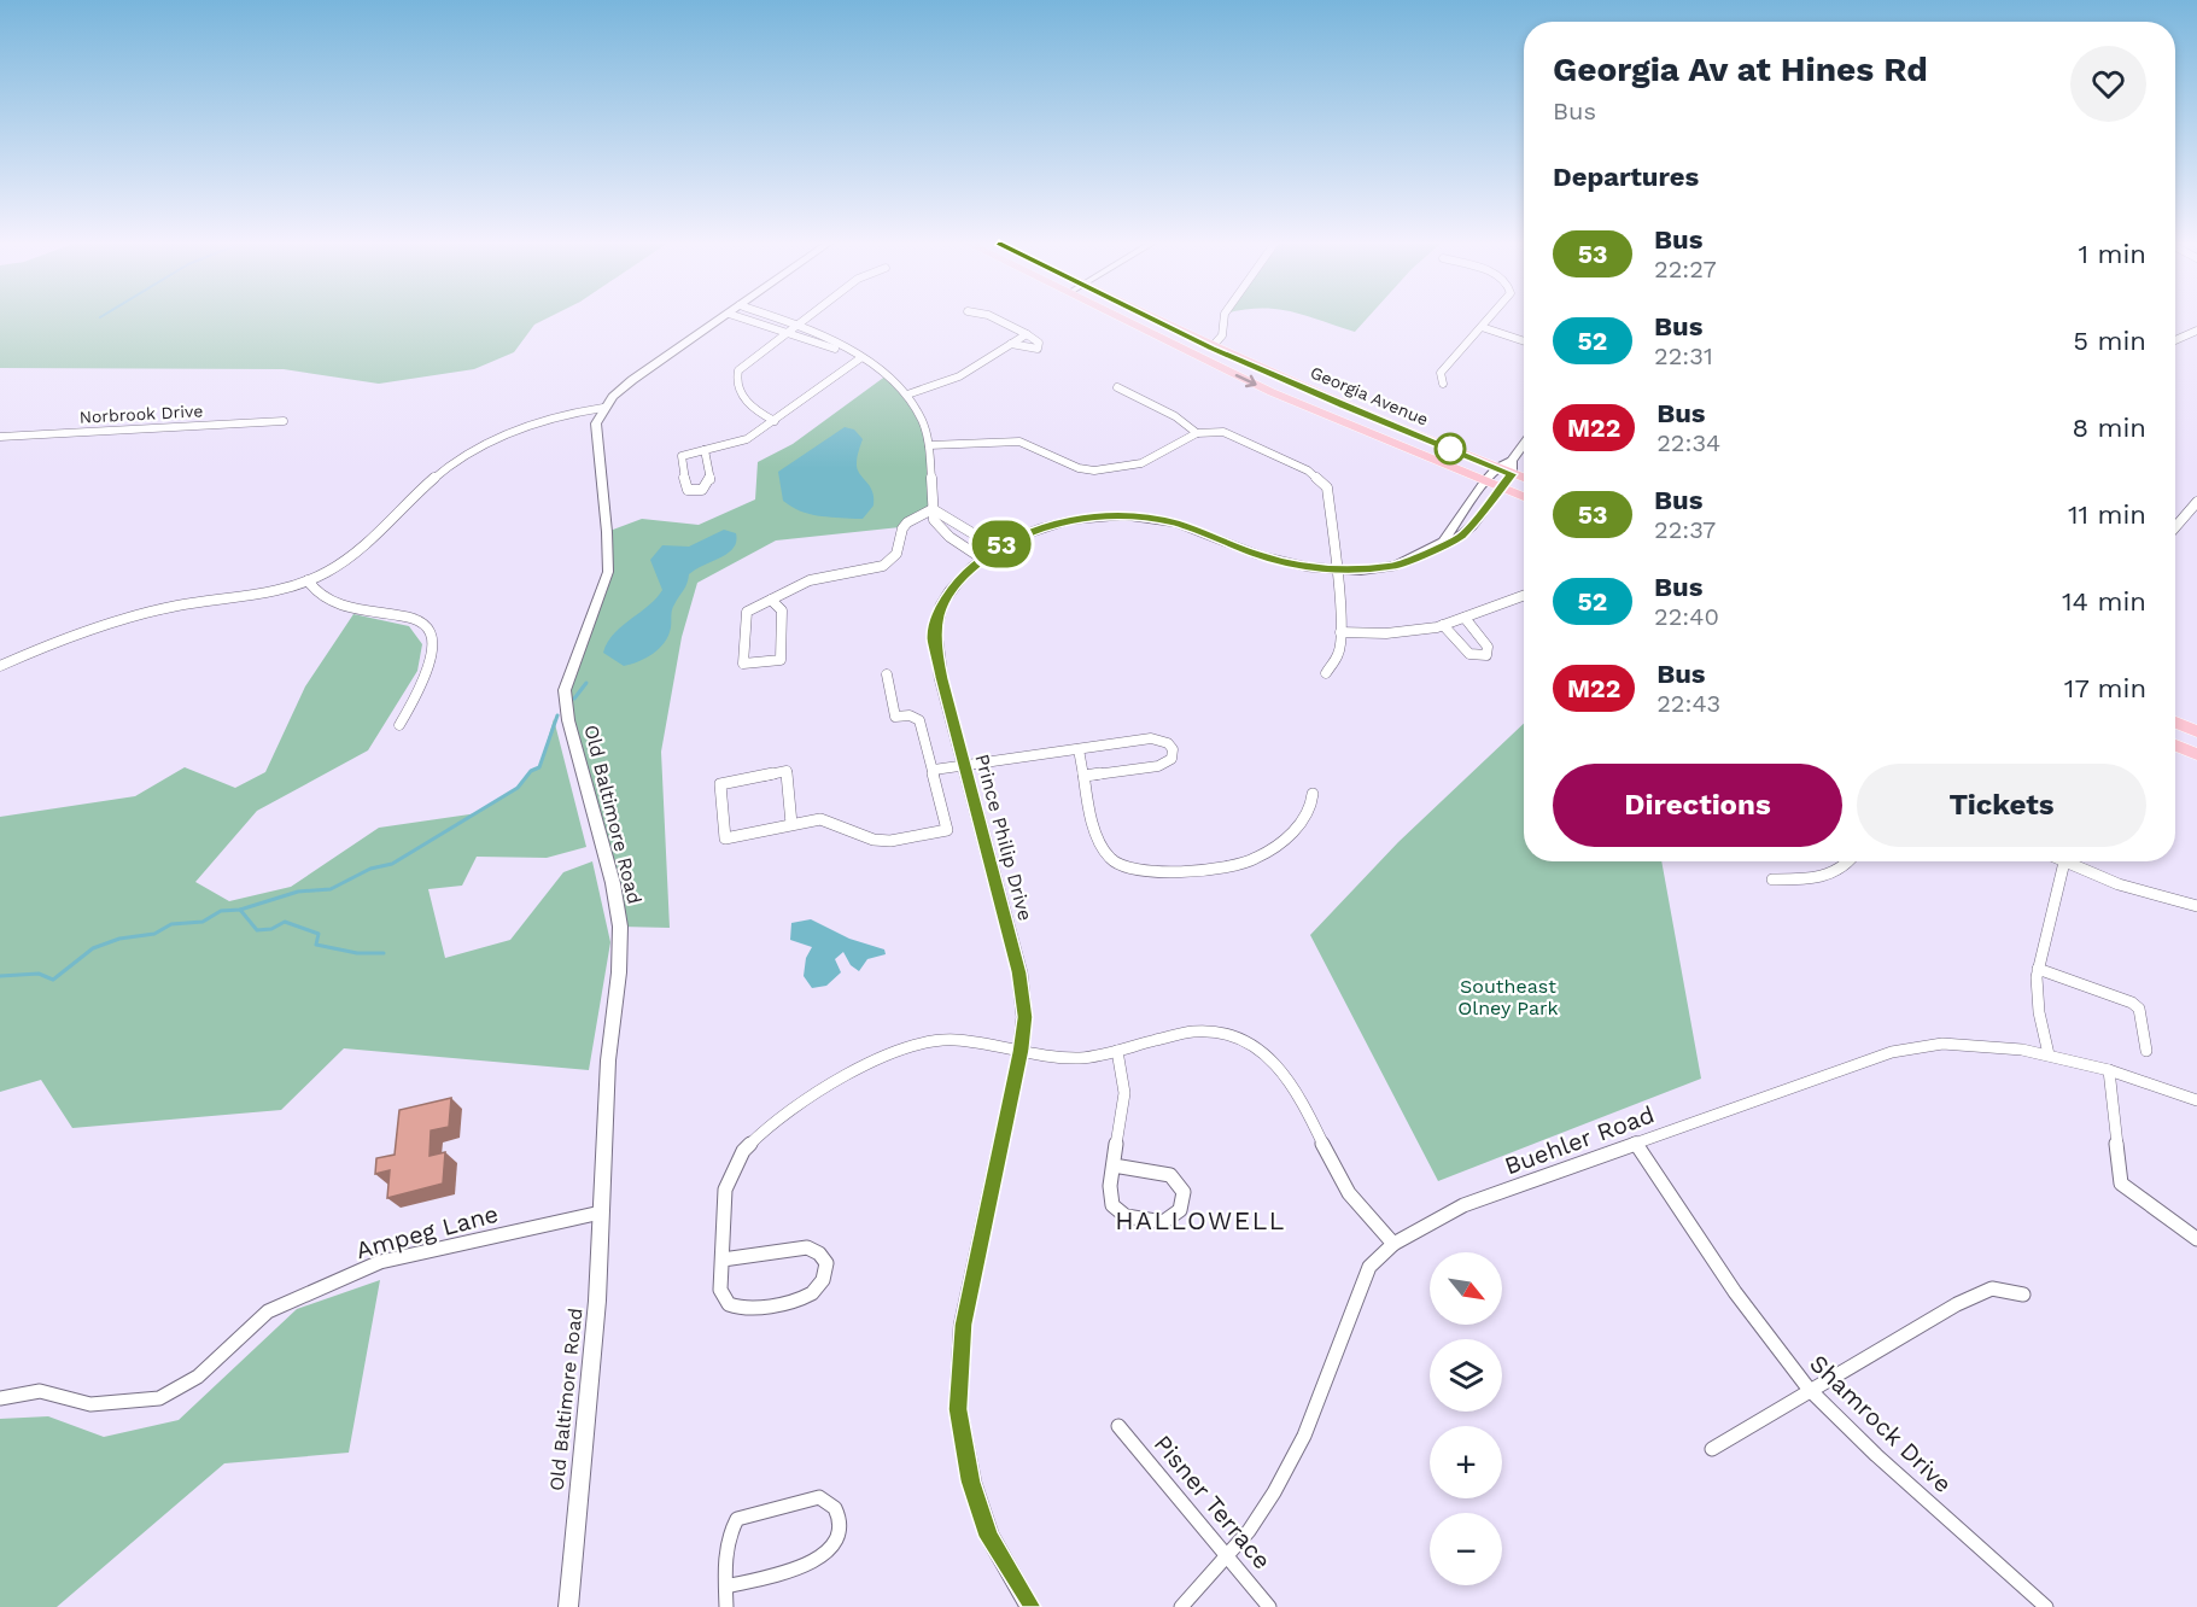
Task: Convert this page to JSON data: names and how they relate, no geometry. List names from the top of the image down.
{
  "streets": {
    "main road": ["Georgia Avenue"],
    "street": [
      "Norbrook Drive",
      "Old Baltimore Road",
      "Prince Philip Drive",
      "Buehler Road",
      "Ampeg Lane",
      "Shamrock Drive",
      "Pisner Terrace"
    ]
  },
  "crossings": [
    ["Georgia Avenue", "Prince Philip Drive"],
    ["Old Baltimore Road", "Ampeg Lane"],
    ["Buehler Road", "Shamrock Drive"],
    ["Buehler Road", "Pisner Terrace"]
  ],
  "districts": ["HALLOWELL"],
  "parks": ["Southeast Olney Park"],
  "lines": ["bus line 53"],
  "north": "bottom right",
  "page": {
    "on_map": "53",
    "heading": [
      ["Georgia Av at Hines Rd", "Bus"],
      "Departures"
    ],
    "list": [
      {
        "mark": "53",
        "name": "Bus",
        "note": "22:27",
        "value": "1 min"
      },
      {
        "mark": "52",
        "name": "Bus",
        "note": "22:31",
        "value": "5 min"
      },
      {
        "mark": "M22",
        "name": "Bus",
        "note": "22:34",
        "value": "8 min"
      },
      {
        "mark": "53",
        "name": "Bus",
        "note": "22:37",
        "value": "11 min"
      },
      {
        "mark": "52",
        "name": "Bus",
        "note": "22:40",
        "value": "14 min"
      },
      {
        "mark": "M22",
        "name": "Bus",
        "note": "22:43",
        "value": "17 min"
      }
    ],
    "buttons": ["Directions", "Tickets"],
    "map_buttons": ["+", "−"]
  }
}
